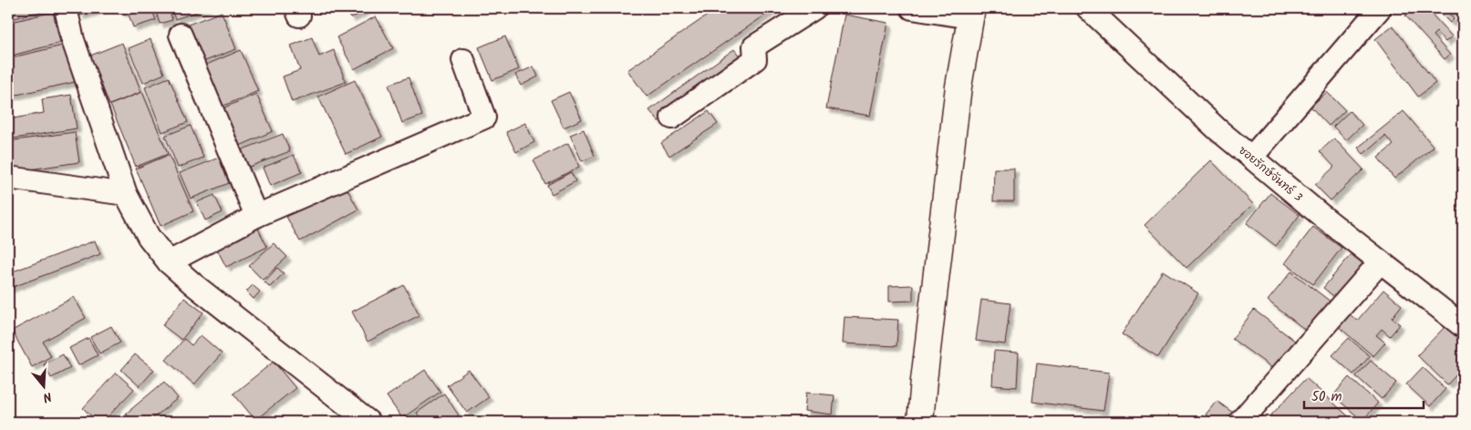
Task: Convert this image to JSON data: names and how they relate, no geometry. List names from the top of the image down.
{
  "streets": {
    "street": ["ซอยรักษ์จันทร์ 3"]
  },
  "scale_bar": "50 m",
  "north": "bottom"
}
